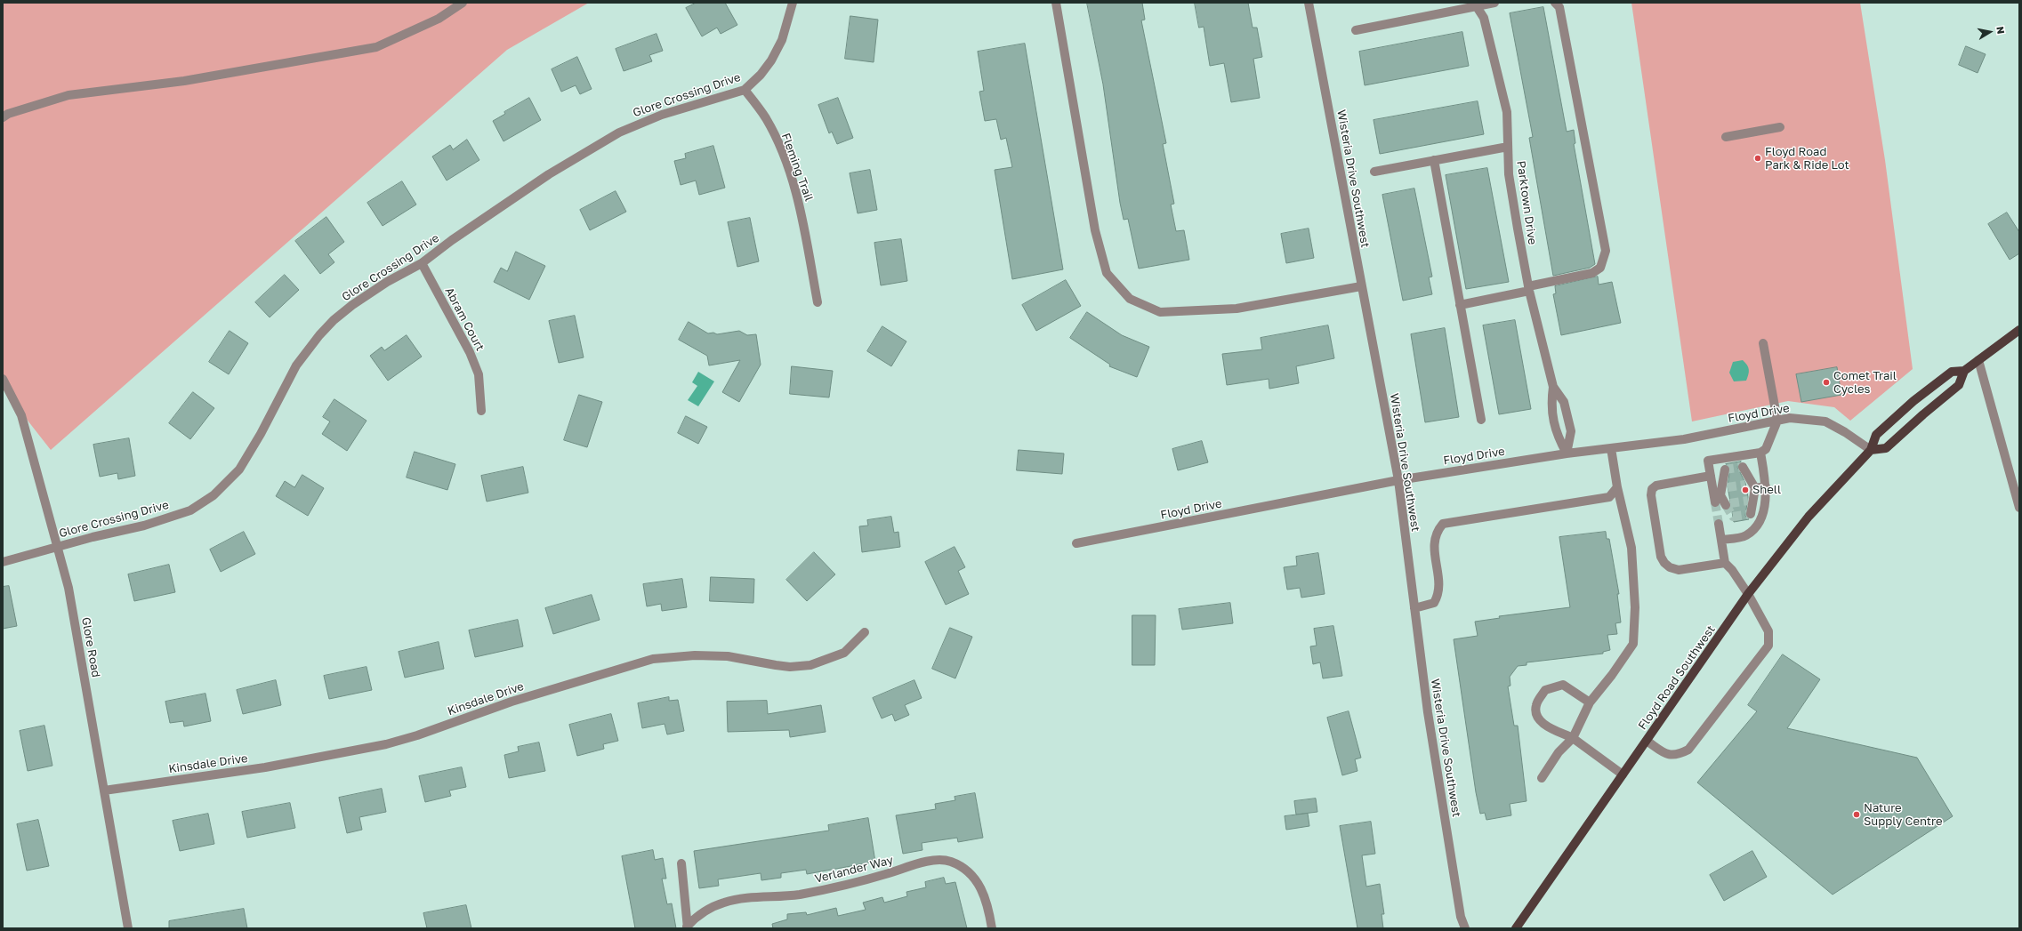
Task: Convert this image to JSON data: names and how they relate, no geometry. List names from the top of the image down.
{
  "streets": {
    "main road": ["Floyd Road Southwest"],
    "street": [
      "Glore Crossing Drive",
      "Fleming Trail",
      "Wisteria Drive Southwest",
      "Parktown Drive",
      "Abram Court",
      "Floyd Drive",
      "Glore Road",
      "Kinsdale Drive",
      "Verlander Way"
    ]
  },
  "crossings": [
    ["Glore Crossing Drive", "Fleming Trail"],
    ["Glore Crossing Drive", "Abram Court"],
    ["Glore Crossing Drive", "Glore Road"],
    ["Wisteria Drive Southwest", "Floyd Drive"],
    ["Parktown Drive", "Floyd Drive"],
    ["Floyd Drive", "Floyd Road Southwest"],
    ["Glore Road", "Kinsdale Drive"]
  ],
  "places": [
    "Floyd Road Park & Ride Lot",
    "Comet Trail Cycles",
    "Shell",
    "Nature Supply Centre"
  ],
  "north": "right"
}
